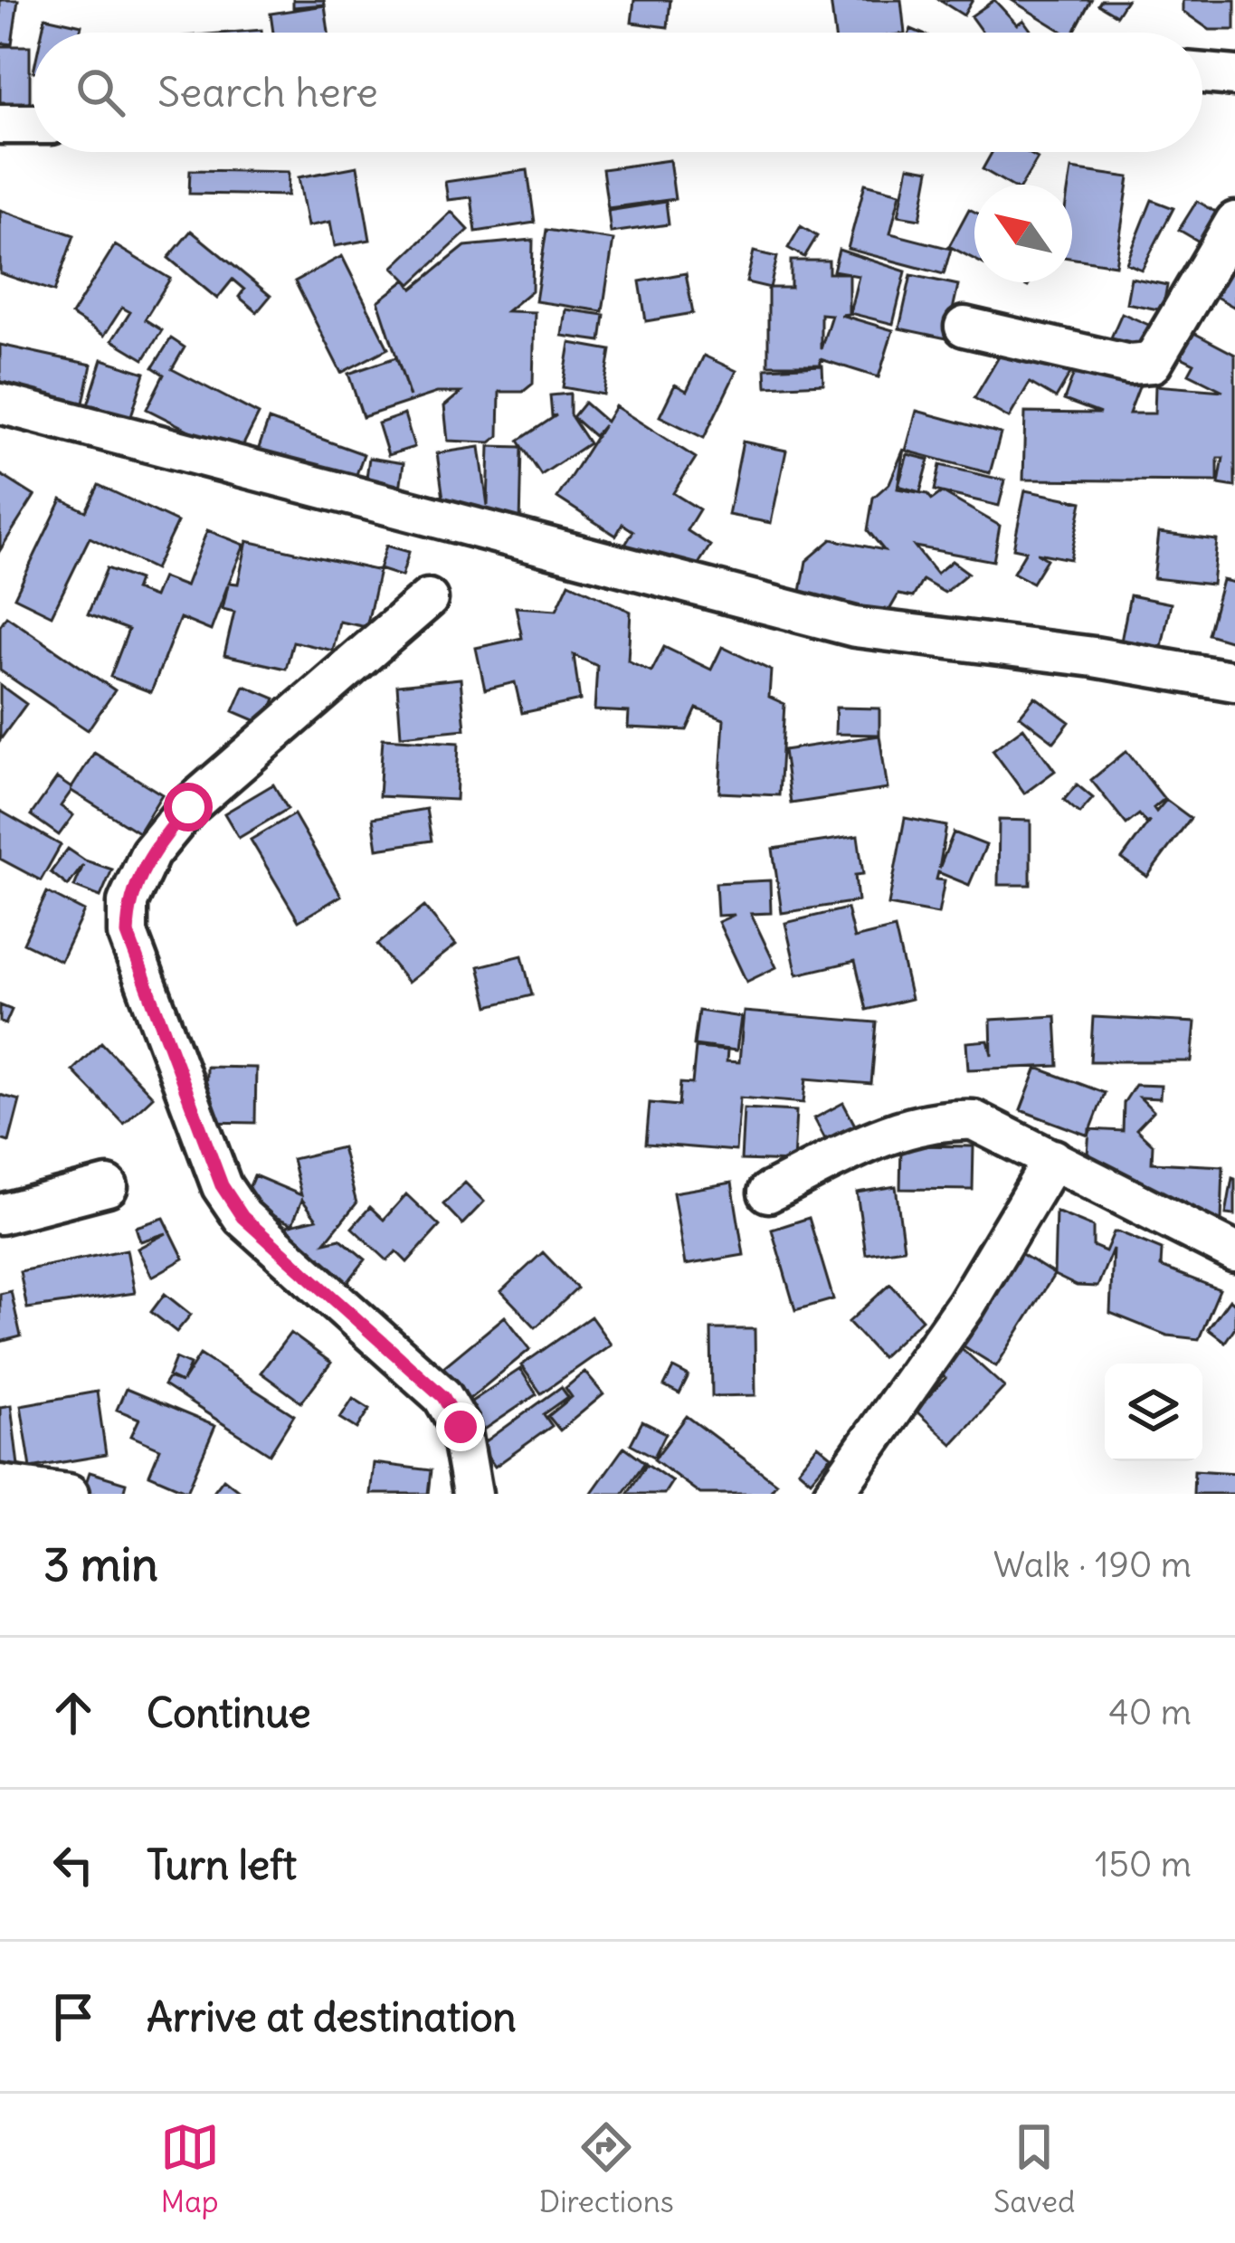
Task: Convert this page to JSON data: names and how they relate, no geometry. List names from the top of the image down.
{
  "north": "top left",
  "page": {
    "search": "Search here",
    "heading": ["3 min", "Walk · 190 m"],
    "list": [
      ["Continue", "40 m"],
      ["Turn left", "150 m"],
      "Arrive at destination"
    ],
    "nav": ["Map", "Directions", "Saved"]
  }
}
